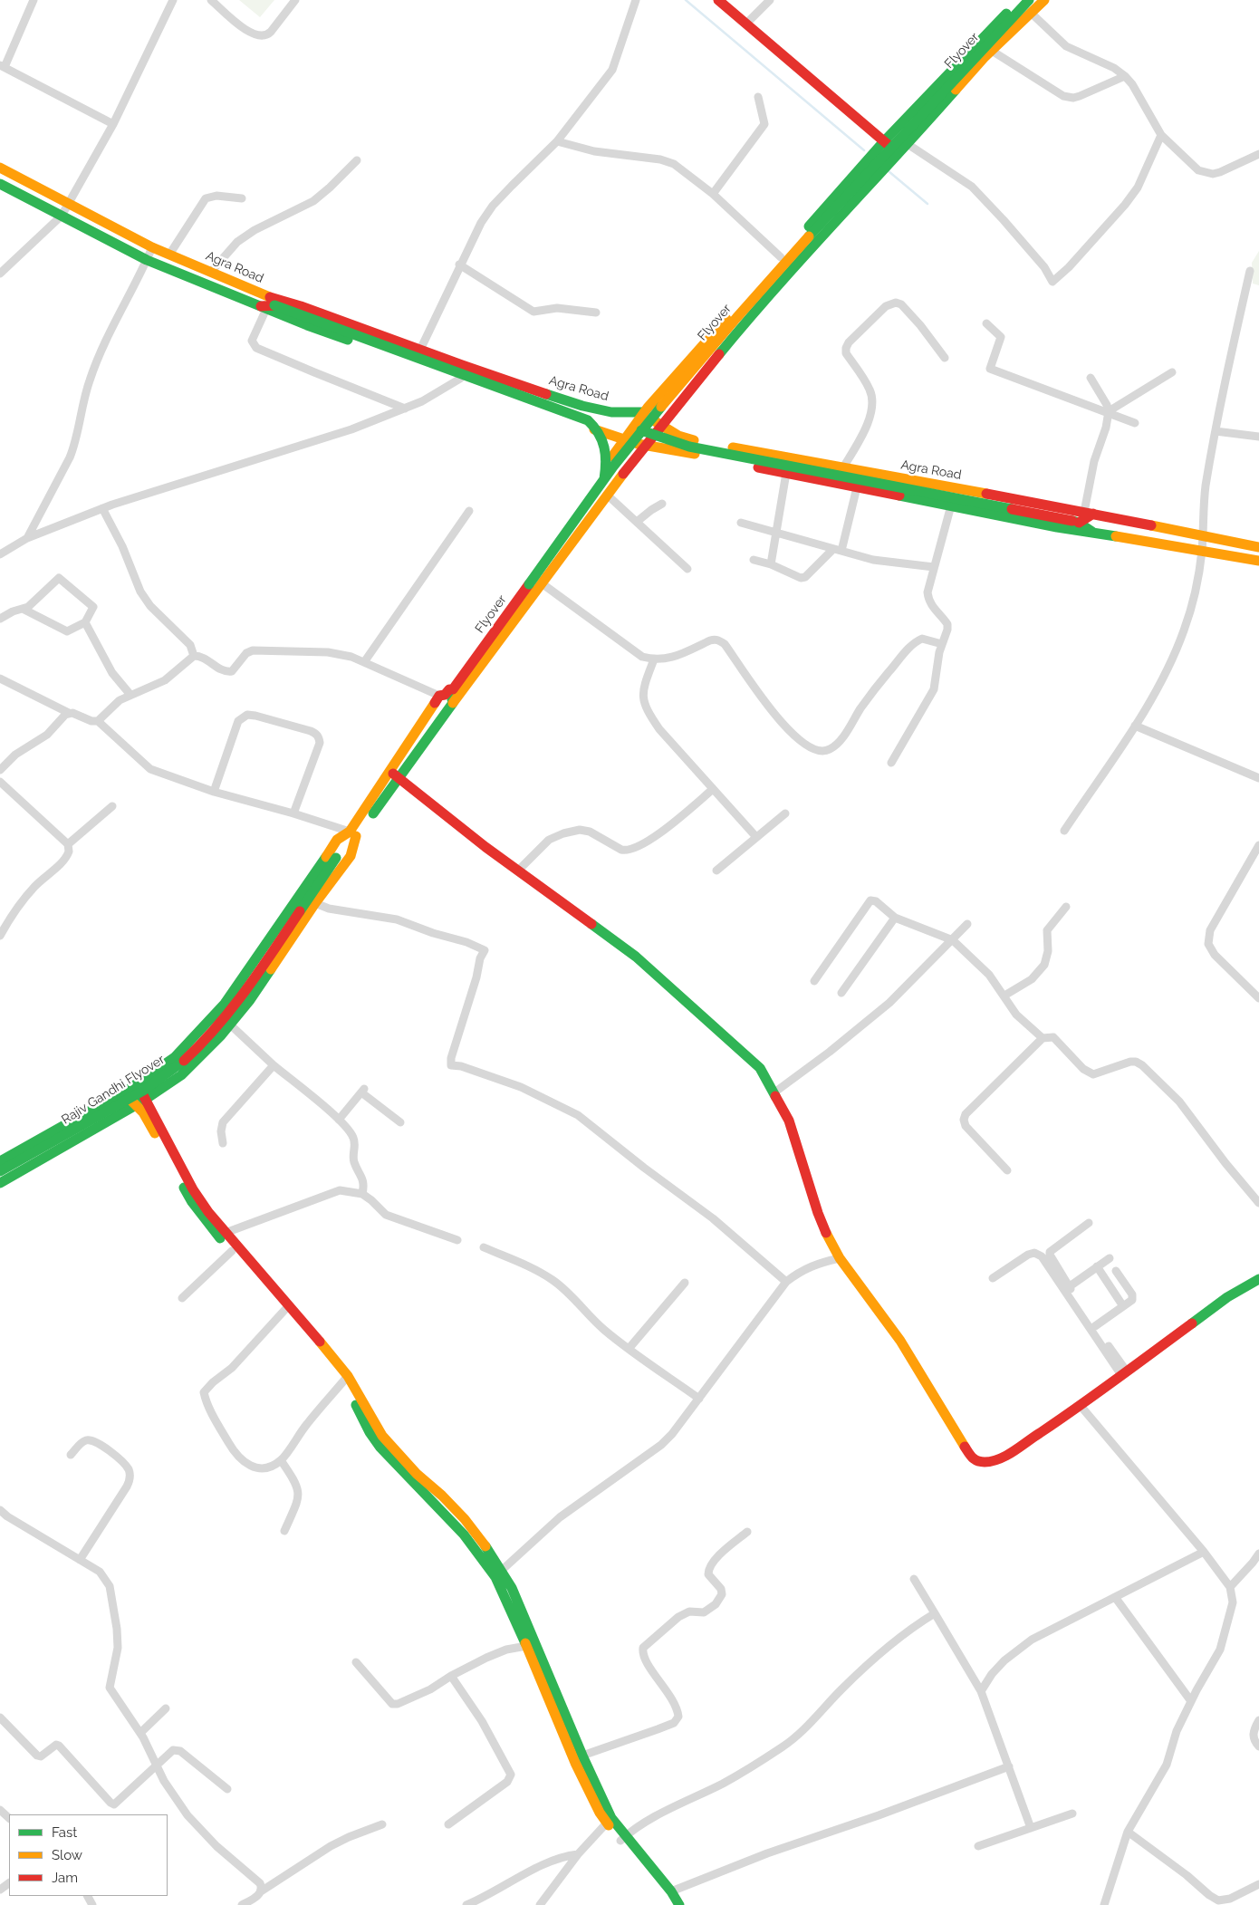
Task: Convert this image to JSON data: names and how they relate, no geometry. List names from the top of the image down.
{
  "streets": {
    "main road": ["Flyover", "Agra Road", "Rajiv Gandhi Flyover"]
  },
  "legend": ["Fast", "Slow", "Jam"]
}
